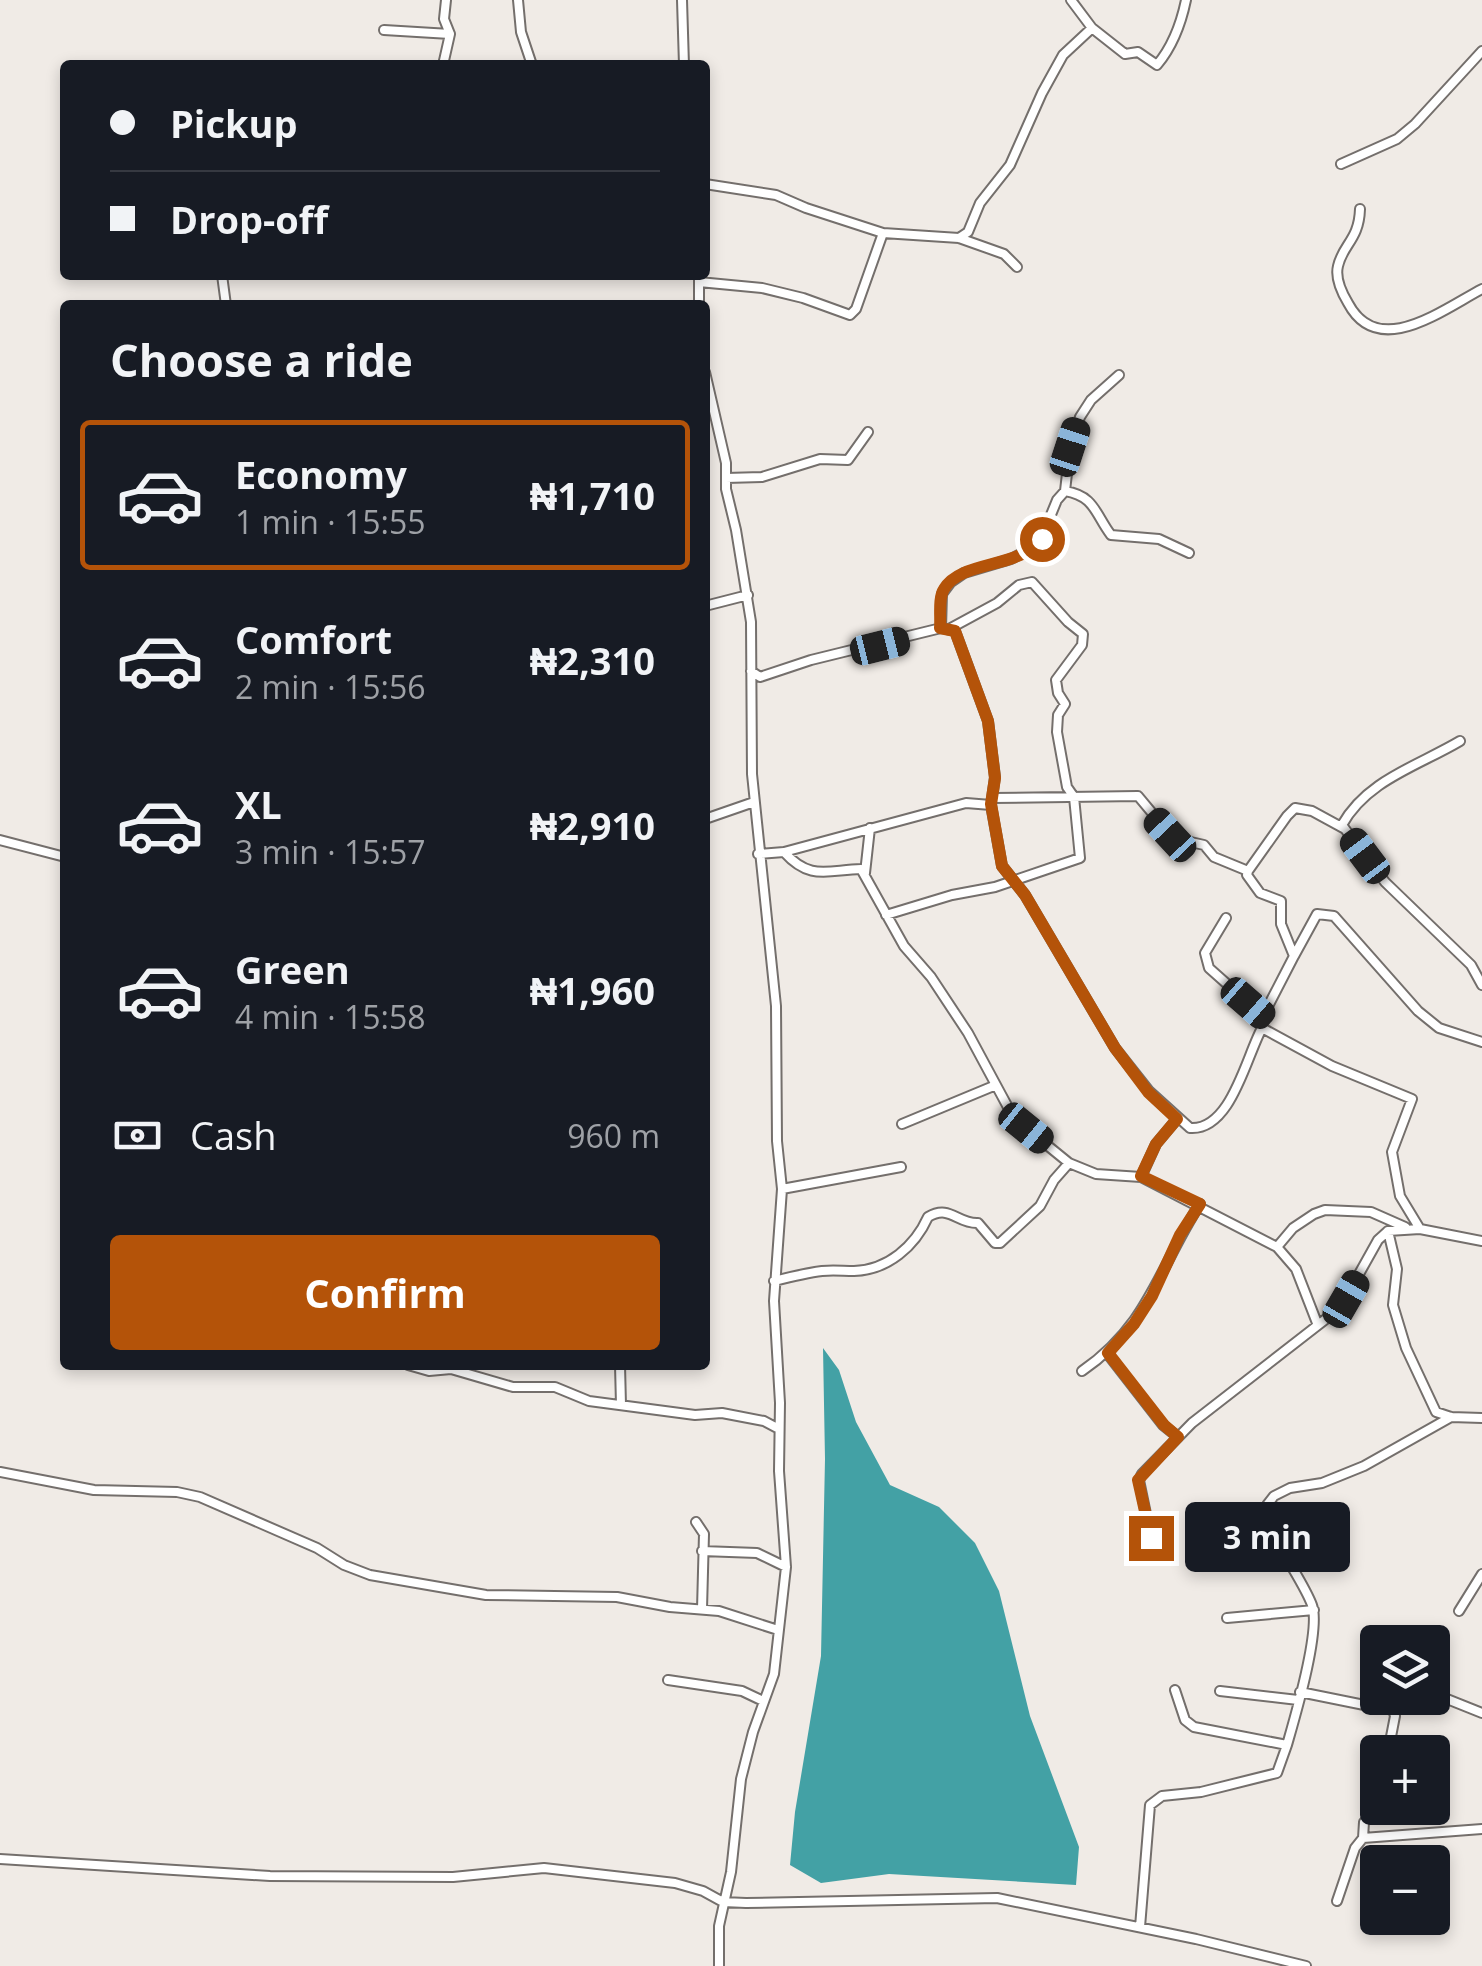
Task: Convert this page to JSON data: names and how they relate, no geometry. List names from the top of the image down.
{
  "page": {
    "banner": ["Pickup", "Drop-off"],
    "heading": "Choose a ride",
    "list": [
      {
        "name": "Economy",
        "note": "1 min · 15:55",
        "value": "₦1,710"
      },
      {
        "name": "Comfort",
        "note": "2 min · 15:56",
        "value": "₦2,310"
      },
      {
        "name": "XL",
        "note": "3 min · 15:57",
        "value": "₦2,910"
      },
      {
        "name": "Green",
        "note": "4 min · 15:58",
        "value": "₦1,960"
      }
    ],
    "pay": ["Cash", "960 m"],
    "buttons": "Confirm",
    "bubble": "3 min",
    "map_buttons": ["+", "−"]
  }
}
